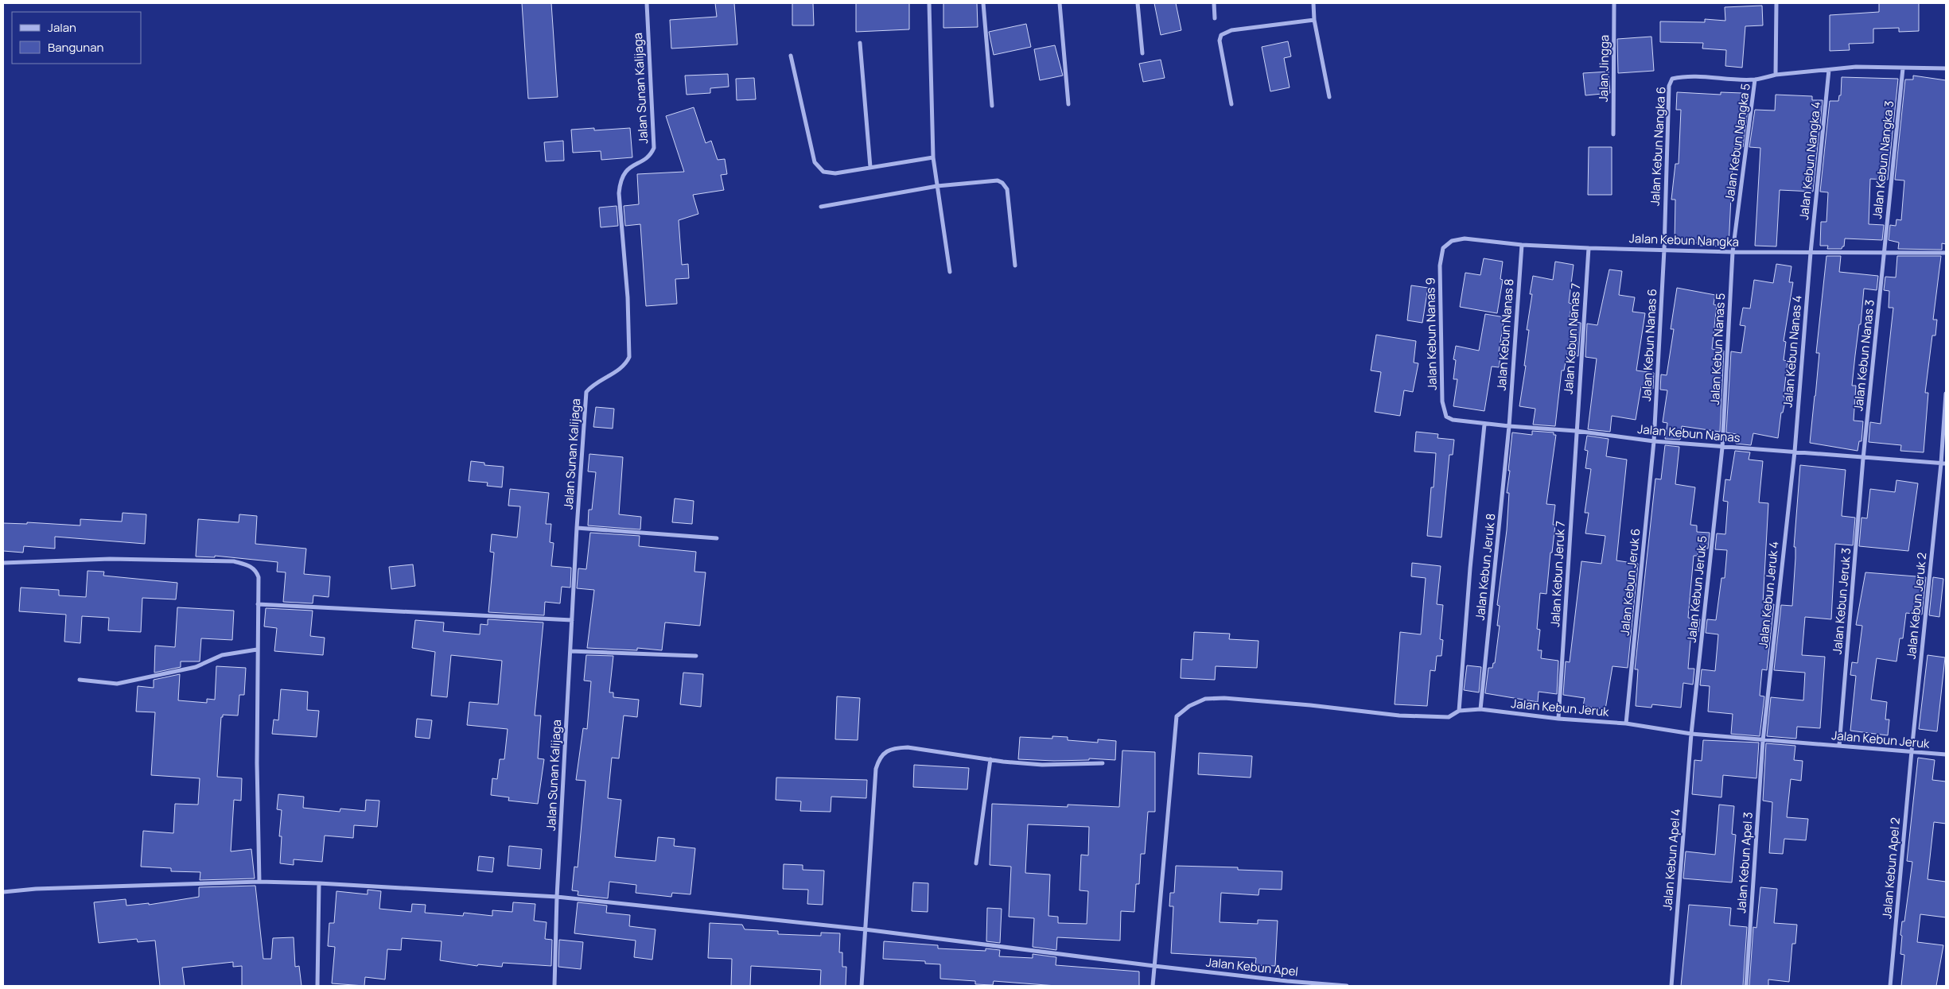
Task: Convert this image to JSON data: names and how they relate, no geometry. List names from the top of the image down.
{
  "streets": {
    "street": [
      "Jalan Jingga",
      "Jalan Sunan Kalijaga",
      "Jalan Kebun Nangka 5",
      "Jalan Kebun Nangka 6",
      "Jalan Kebun Nangka 3",
      "Jalan Kebun Nangka 4",
      "Jalan Kebun Nangka",
      "Jalan Kebun Nanas 9",
      "Jalan Kebun Nanas 8",
      "Jalan Kebun Nanas 7",
      "Jalan Kebun Nanas 6",
      "Jalan Kebun Nanas 5",
      "Jalan Kebun Nanas 4",
      "Jalan Kebun Nanas 3",
      "Jalan Kebun Nanas",
      "Jalan Kebun Jeruk 8",
      "Jalan Kebun Jeruk 7",
      "Jalan Kebun Jeruk 6",
      "Jalan Kebun Jeruk 5",
      "Jalan Kebun Jeruk 4",
      "Jalan Kebun Jeruk 3",
      "Jalan Kebun Jeruk 2",
      "Jalan Kebun Jeruk",
      "Jalan Kebun Apel 4",
      "Jalan Kebun Apel 3",
      "Jalan Kebun Apel 2",
      "Jalan Kebun Apel"
    ]
  },
  "crossings": [
    ["Jalan Sunan Kalijaga", "Jalan Kebun Apel"],
    ["Jalan Kebun Nangka 5", "Jalan Kebun Nangka 6"],
    ["Jalan Kebun Nangka 5", "Jalan Kebun Nangka 3"],
    ["Jalan Kebun Nangka 5", "Jalan Kebun Nangka 4"],
    ["Jalan Kebun Nangka 5", "Jalan Kebun Nangka"],
    ["Jalan Kebun Nangka 5", "Jalan Kebun Nanas 5"],
    ["Jalan Kebun Nangka 6", "Jalan Kebun Nangka"],
    ["Jalan Kebun Nangka 6", "Jalan Kebun Nanas 6"],
    ["Jalan Kebun Nangka 3", "Jalan Kebun Nangka"],
    ["Jalan Kebun Nangka 3", "Jalan Kebun Nanas 3"],
    ["Jalan Kebun Nangka 4", "Jalan Kebun Nangka"],
    ["Jalan Kebun Nangka 4", "Jalan Kebun Nanas 4"],
    ["Jalan Kebun Nangka", "Jalan Kebun Nanas 9"],
    ["Jalan Kebun Nangka", "Jalan Kebun Nanas 8"],
    ["Jalan Kebun Nangka", "Jalan Kebun Nanas 7"],
    ["Jalan Kebun Nangka", "Jalan Kebun Nanas 6"],
    ["Jalan Kebun Nangka", "Jalan Kebun Nanas 5"],
    ["Jalan Kebun Nangka", "Jalan Kebun Nanas 4"],
    ["Jalan Kebun Nangka", "Jalan Kebun Nanas 3"],
    ["Jalan Kebun Nanas 9", "Jalan Kebun Nanas"],
    ["Jalan Kebun Nanas 8", "Jalan Kebun Nanas"],
    ["Jalan Kebun Nanas 8", "Jalan Kebun Jeruk 8"],
    ["Jalan Kebun Nanas 7", "Jalan Kebun Nanas"],
    ["Jalan Kebun Nanas 7", "Jalan Kebun Jeruk 7"],
    ["Jalan Kebun Nanas 6", "Jalan Kebun Nanas"],
    ["Jalan Kebun Nanas 6", "Jalan Kebun Jeruk 6"],
    ["Jalan Kebun Nanas 5", "Jalan Kebun Nanas"],
    ["Jalan Kebun Nanas 5", "Jalan Kebun Jeruk 5"],
    ["Jalan Kebun Nanas 4", "Jalan Kebun Nanas"],
    ["Jalan Kebun Nanas 4", "Jalan Kebun Jeruk 4"],
    ["Jalan Kebun Nanas 3", "Jalan Kebun Nanas"],
    ["Jalan Kebun Nanas 3", "Jalan Kebun Jeruk 3"],
    ["Jalan Kebun Nanas", "Jalan Kebun Jeruk 8"],
    ["Jalan Kebun Nanas", "Jalan Kebun Jeruk 7"],
    ["Jalan Kebun Nanas", "Jalan Kebun Jeruk 6"],
    ["Jalan Kebun Nanas", "Jalan Kebun Jeruk 5"],
    ["Jalan Kebun Nanas", "Jalan Kebun Jeruk 4"],
    ["Jalan Kebun Nanas", "Jalan Kebun Jeruk 3"],
    ["Jalan Kebun Nanas", "Jalan Kebun Jeruk 2"],
    ["Jalan Kebun Jeruk 8", "Jalan Kebun Jeruk"],
    ["Jalan Kebun Jeruk 7", "Jalan Kebun Jeruk"],
    ["Jalan Kebun Jeruk 6", "Jalan Kebun Jeruk"],
    ["Jalan Kebun Jeruk 5", "Jalan Kebun Jeruk"],
    ["Jalan Kebun Jeruk 5", "Jalan Kebun Apel 4"],
    ["Jalan Kebun Jeruk 4", "Jalan Kebun Jeruk"],
    ["Jalan Kebun Jeruk 4", "Jalan Kebun Apel 3"],
    ["Jalan Kebun Jeruk 3", "Jalan Kebun Jeruk"],
    ["Jalan Kebun Jeruk 2", "Jalan Kebun Jeruk"],
    ["Jalan Kebun Jeruk 2", "Jalan Kebun Apel 2"],
    ["Jalan Kebun Jeruk", "Jalan Kebun Apel 4"],
    ["Jalan Kebun Jeruk", "Jalan Kebun Apel 3"],
    ["Jalan Kebun Jeruk", "Jalan Kebun Apel 2"],
    ["Jalan Kebun Jeruk", "Jalan Kebun Apel"]
  ],
  "legend": ["Jalan", "Bangunan"]
}
